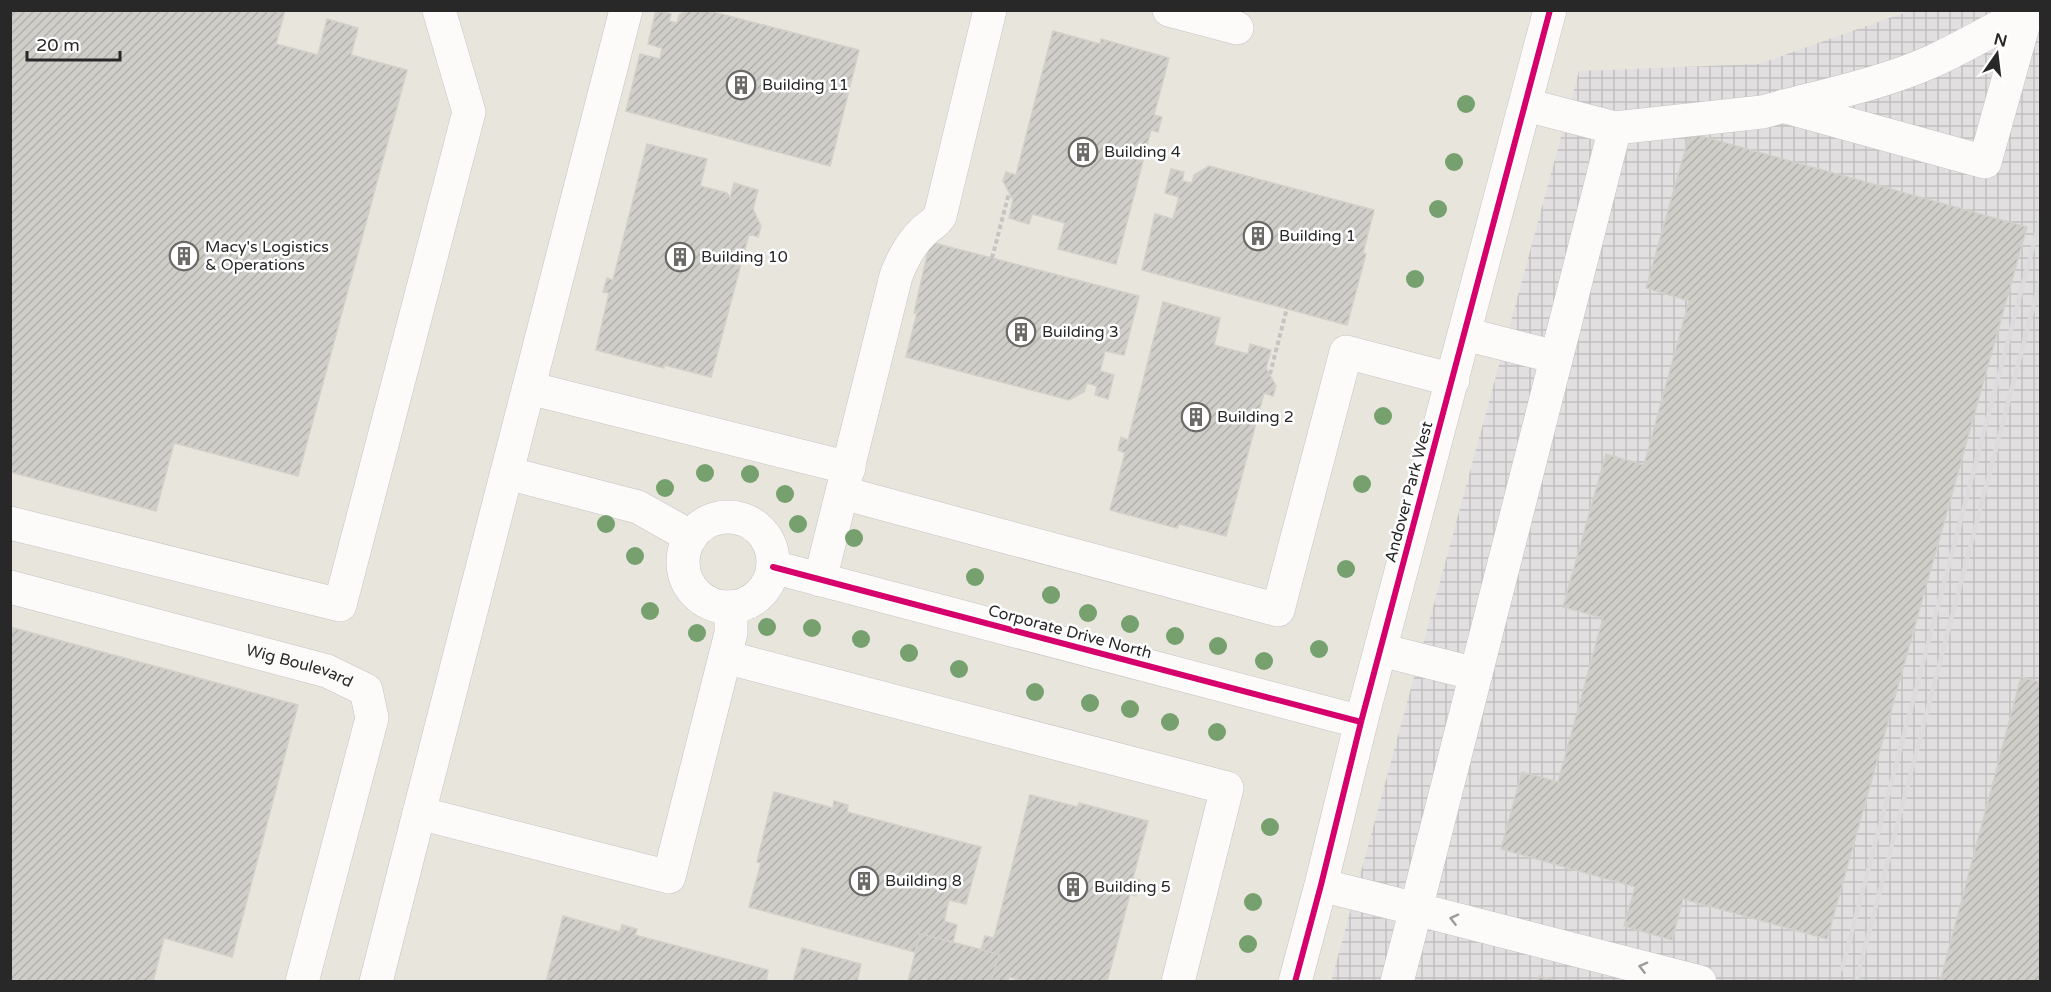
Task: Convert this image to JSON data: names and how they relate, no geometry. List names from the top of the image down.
{
  "streets": {
    "street": ["Andover Park West", "Corporate Drive North", "Wig Boulevard"]
  },
  "crossings": [
    ["Andover Park West", "Corporate Drive North"]
  ],
  "places": {
    "building": [
      "Building 11",
      "Building 4",
      "Building 1",
      "Macy's Logistics & Operations",
      "Building 10",
      "Building 3",
      "Building 2",
      "Building 8",
      "Building 5"
    ]
  },
  "scale_bar": "20 m",
  "north": "top"
}
